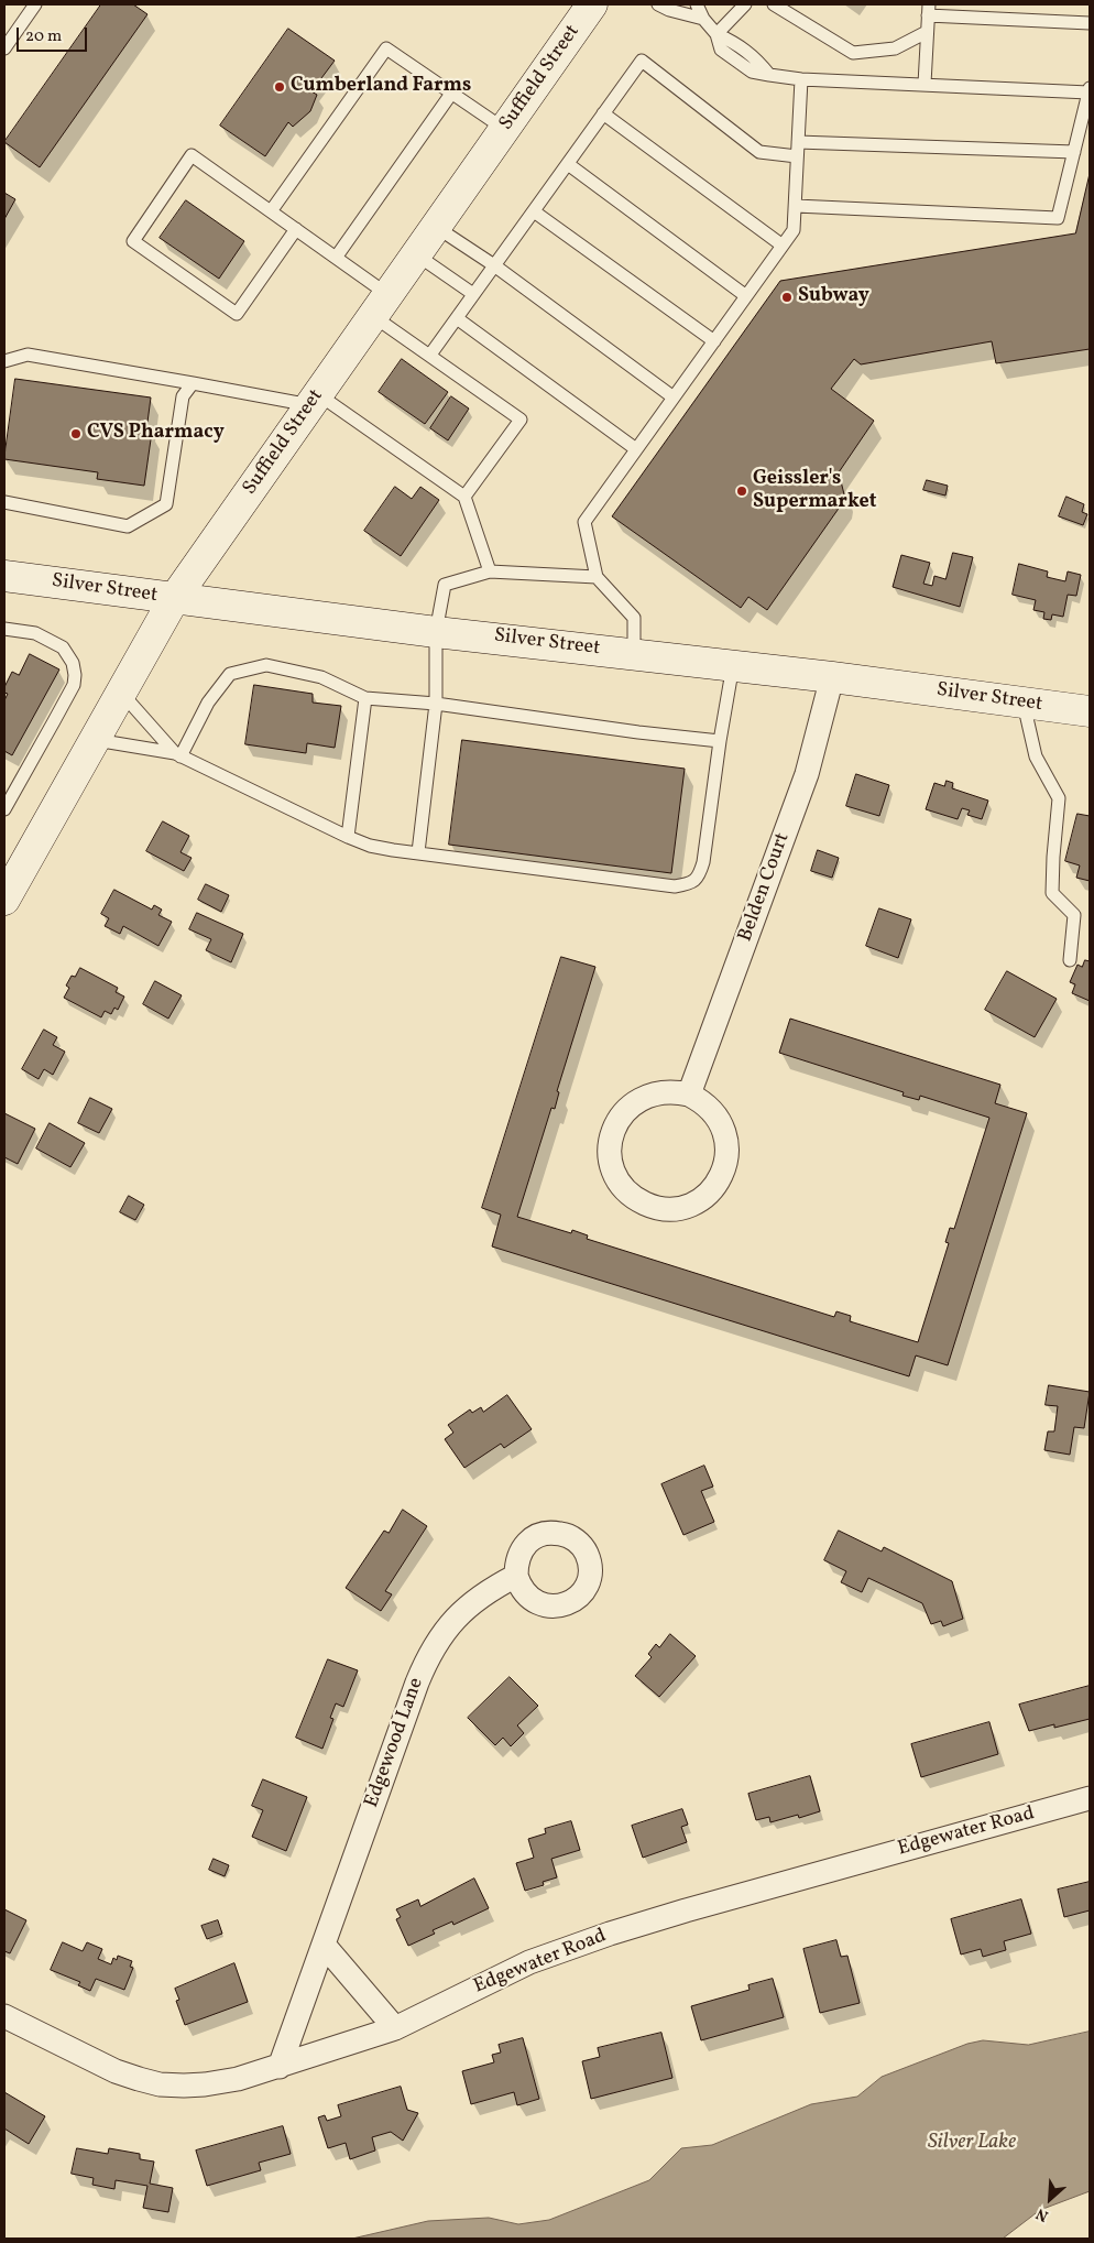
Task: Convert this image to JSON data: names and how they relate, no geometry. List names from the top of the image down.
{
  "streets": {
    "street": [
      "Suffield Street",
      "Silver Street",
      "Belden Court",
      "Edgewood Lane",
      "Edgewater Road"
    ]
  },
  "crossings": [
    ["Suffield Street", "Silver Street"],
    ["Silver Street", "Belden Court"],
    ["Edgewood Lane", "Edgewater Road"]
  ],
  "water": ["Silver Lake"],
  "places": [
    "Cumberland Farms",
    "Subway",
    "CVS Pharmacy",
    "Geissler's Supermarket"
  ],
  "scale_bar": "20 m",
  "north": "bottom left"
}
